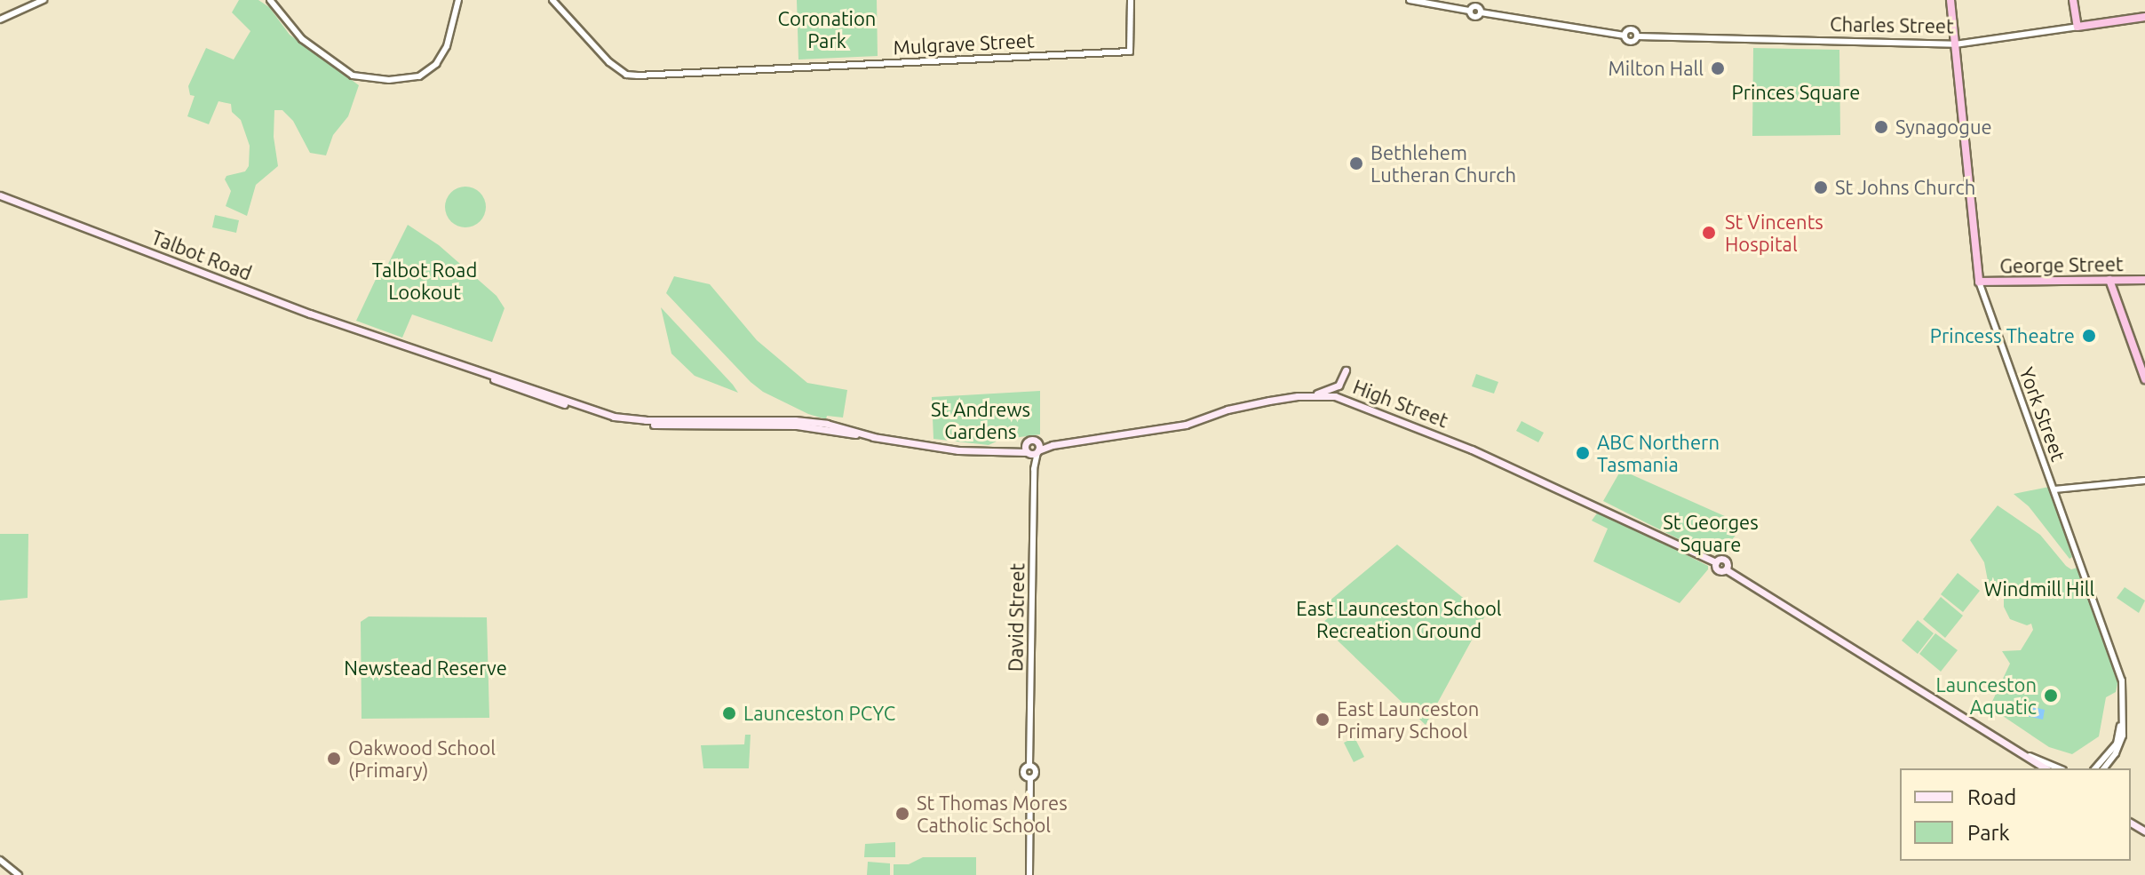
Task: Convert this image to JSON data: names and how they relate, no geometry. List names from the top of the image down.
{
  "streets": {
    "highway": ["Charles Street", "George Street", "York Street"],
    "main road": ["Talbot Road", "High Street"],
    "street": ["Mulgrave Street", "David Street"]
  },
  "crossings": [
    ["Charles Street", "York Street"],
    ["George Street", "York Street"],
    ["High Street", "David Street"]
  ],
  "parks": [
    "Coronation Park",
    "Princes Square",
    "Talbot Road Lookout",
    "St Andrews Gardens",
    "St Georges Square",
    "Windmill Hill",
    "East Launceston School Recreation Ground",
    "Newstead Reserve"
  ],
  "places": [
    "Milton Hall",
    "Synagogue",
    "Bethlehem Lutheran Church",
    "St Johns Church",
    "St Vincents Hospital",
    "Princess Theatre",
    "ABC Northern Tasmania",
    "Launceston Aquatic",
    "Launceston PCYC",
    "East Launceston Primary School",
    "Oakwood School (Primary)",
    "St Thomas Mores Catholic School"
  ],
  "legend": ["Road", "Park"]
}
